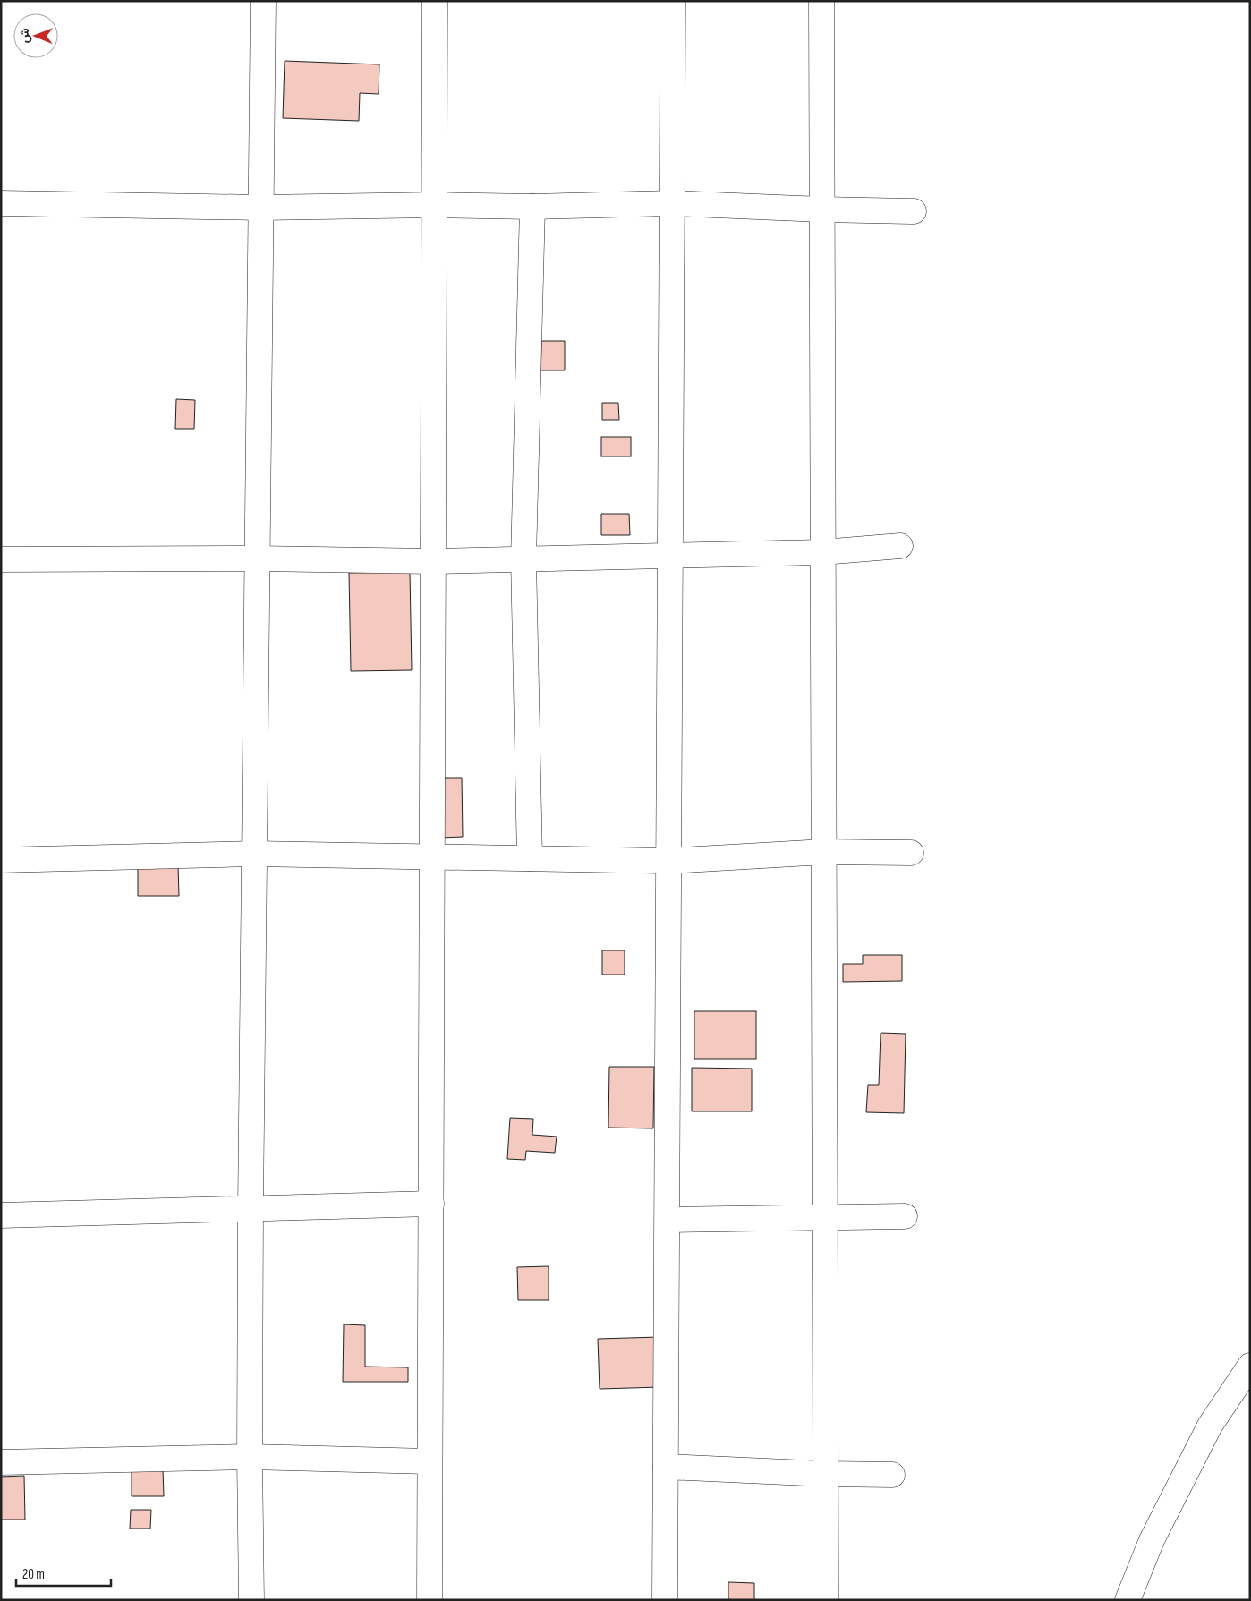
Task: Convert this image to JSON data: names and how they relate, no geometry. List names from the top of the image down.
{
  "scale_bar": "20 m",
  "north": "left"
}
